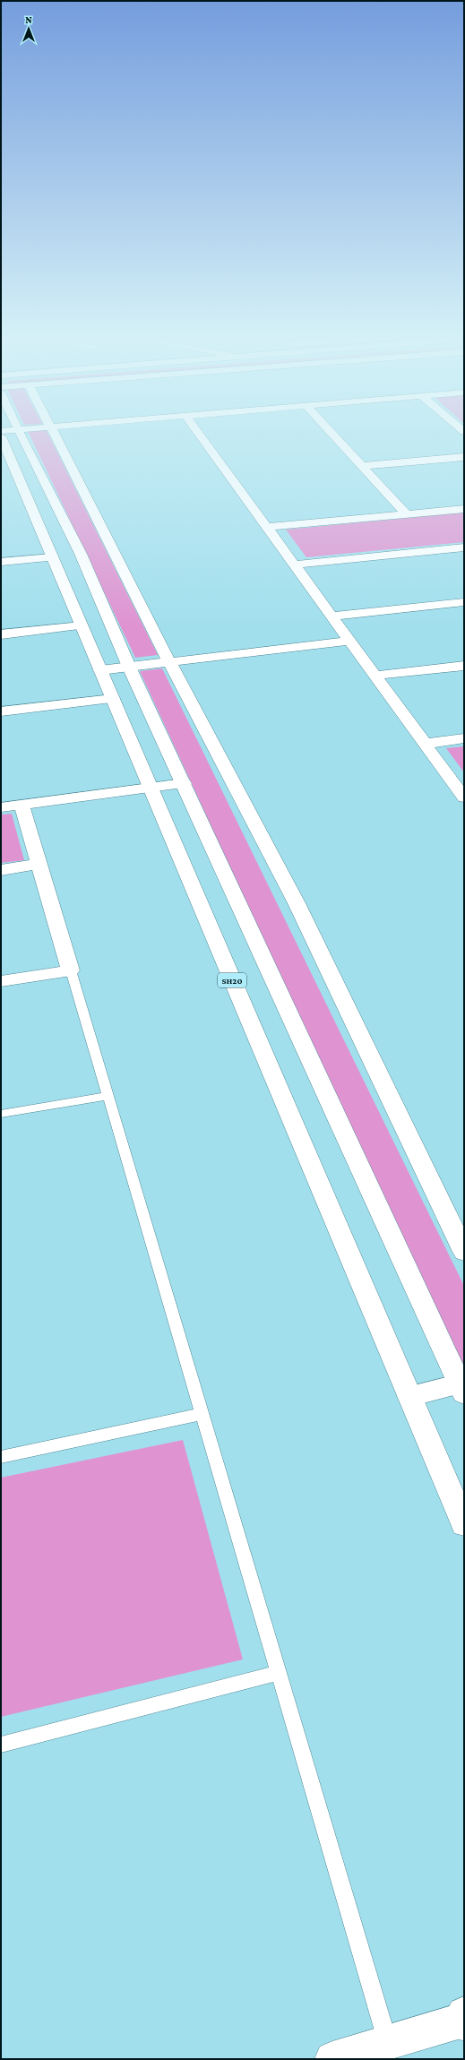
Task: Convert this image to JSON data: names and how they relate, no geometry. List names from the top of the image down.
{
  "streets": {
    "street": ["SH20"]
  },
  "north": "top"
}
